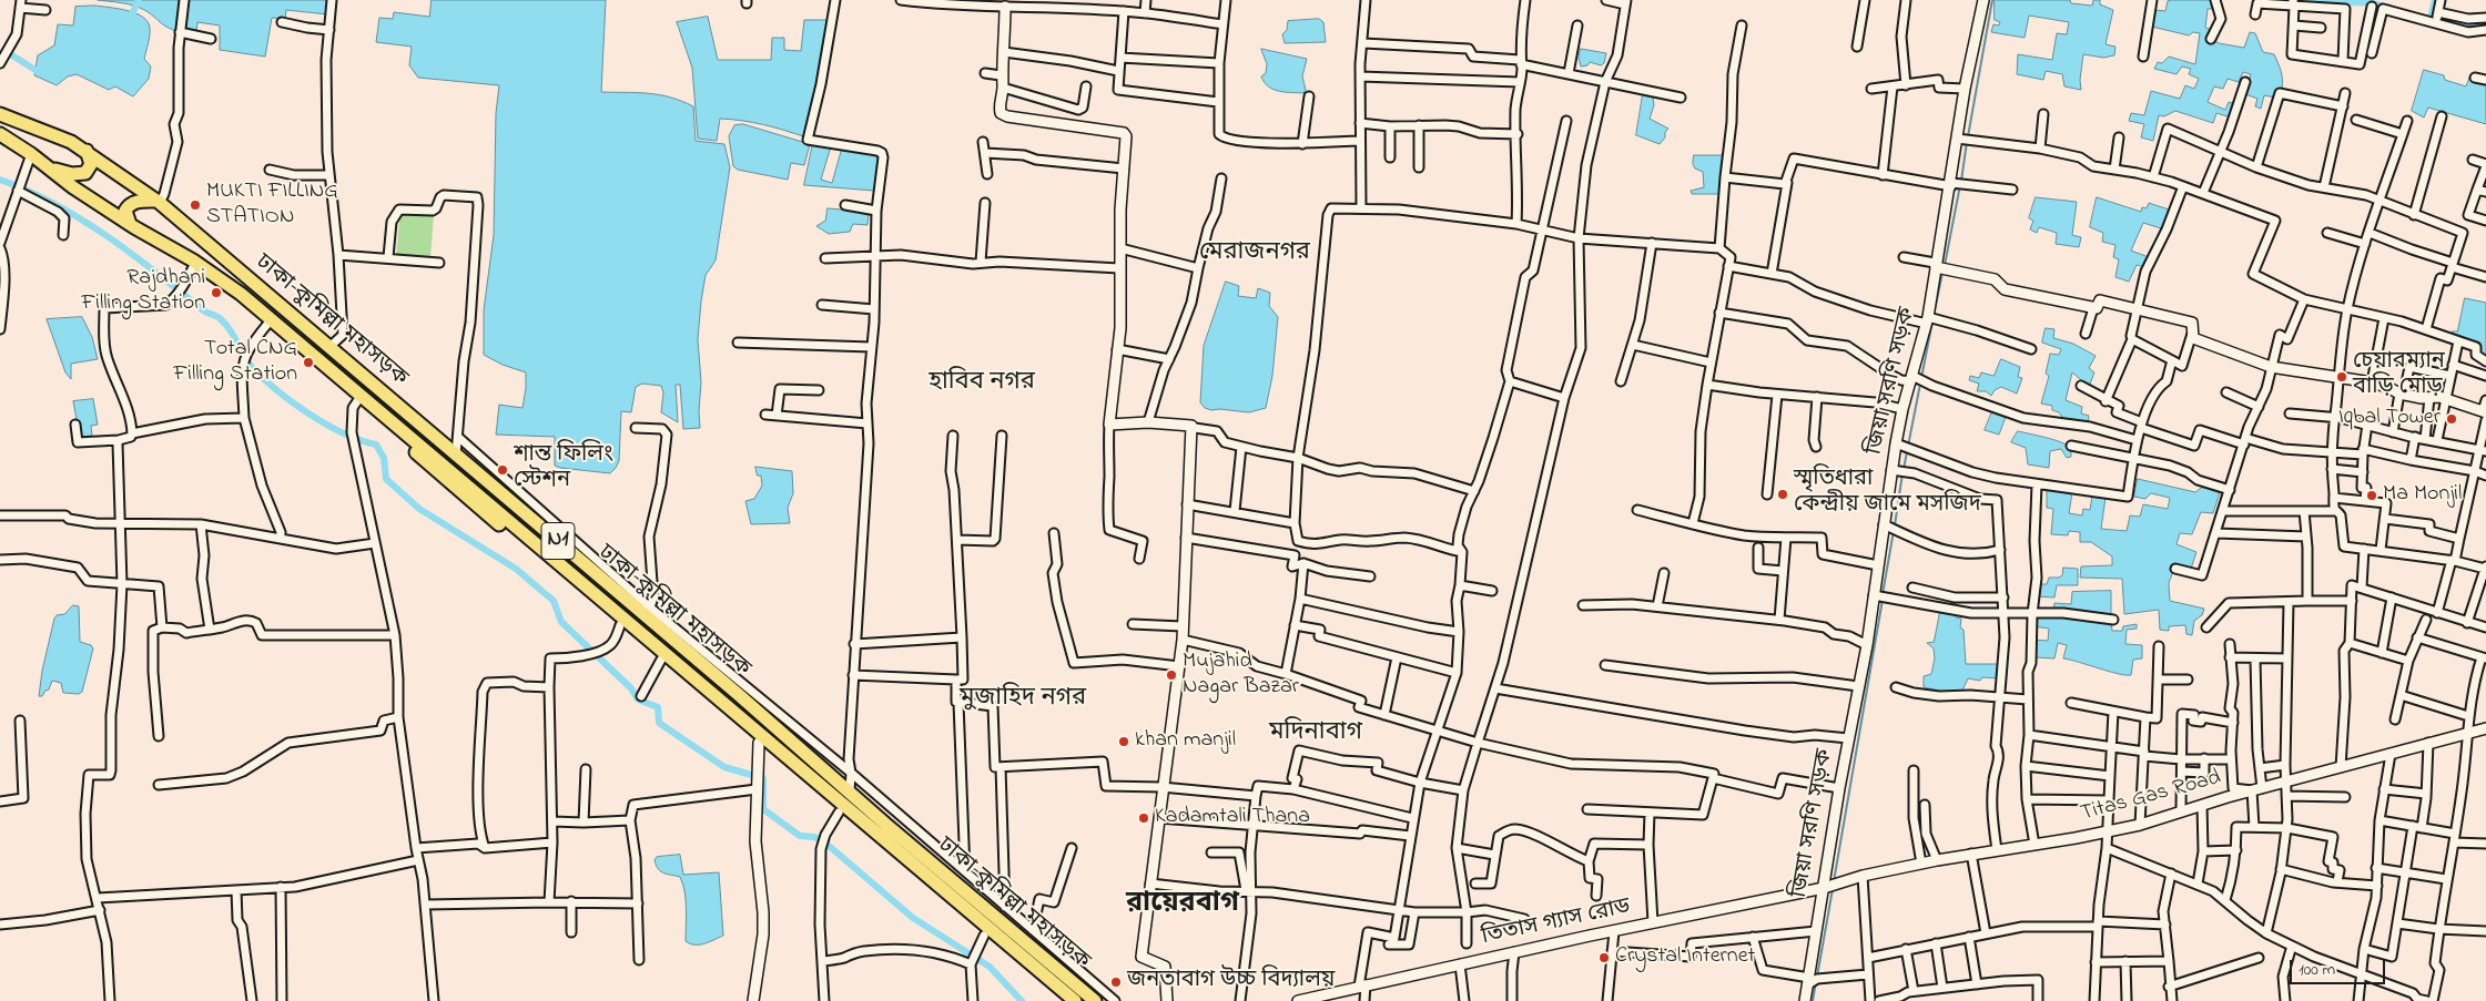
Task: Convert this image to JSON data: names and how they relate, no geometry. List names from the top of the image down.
{
  "streets": {
    "highway": ["ঢাকা–কুমিল্লা মহাসড়ক", "N1"],
    "street": ["জিয়া সরণি সড়ক", "Titas Gas Road", "তিতাস গ্যাস রোড"]
  },
  "crossings": [
    ["জিয়া সরণি সড়ক", "Titas Gas Road"],
    ["জিয়া সরণি সড়ক", "তিতাস গ্যাস রোড"],
    ["Titas Gas Road", "তিতাস গ্যাস রোড"]
  ],
  "districts": [
    "মেরাজনগর",
    "হাবিব নগর",
    "মুজাহিদ নগর",
    "মদিনাবাগ",
    "রায়েরবাগ"
  ],
  "places": [
    "MUKTI FILLING STATION",
    "Rajdhani Filling Station",
    "Total CNG Filling Station",
    "চেয়ারম্যান বাড়ি মোড়",
    "Iqbal Tower",
    "শান্ত ফিলিং স্টেশন",
    "স্মৃতিধারা কেন্দ্রীয় জামে মসজিদ",
    "Ma Monjil",
    "Mujahid Nagar Bazar",
    "khan manjil",
    "Kadamtali Thana",
    "Crystal Internet",
    "জনতাবাগ উচ্চ বিদ্যালয়"
  ],
  "scale_bar": "100 m"
}
